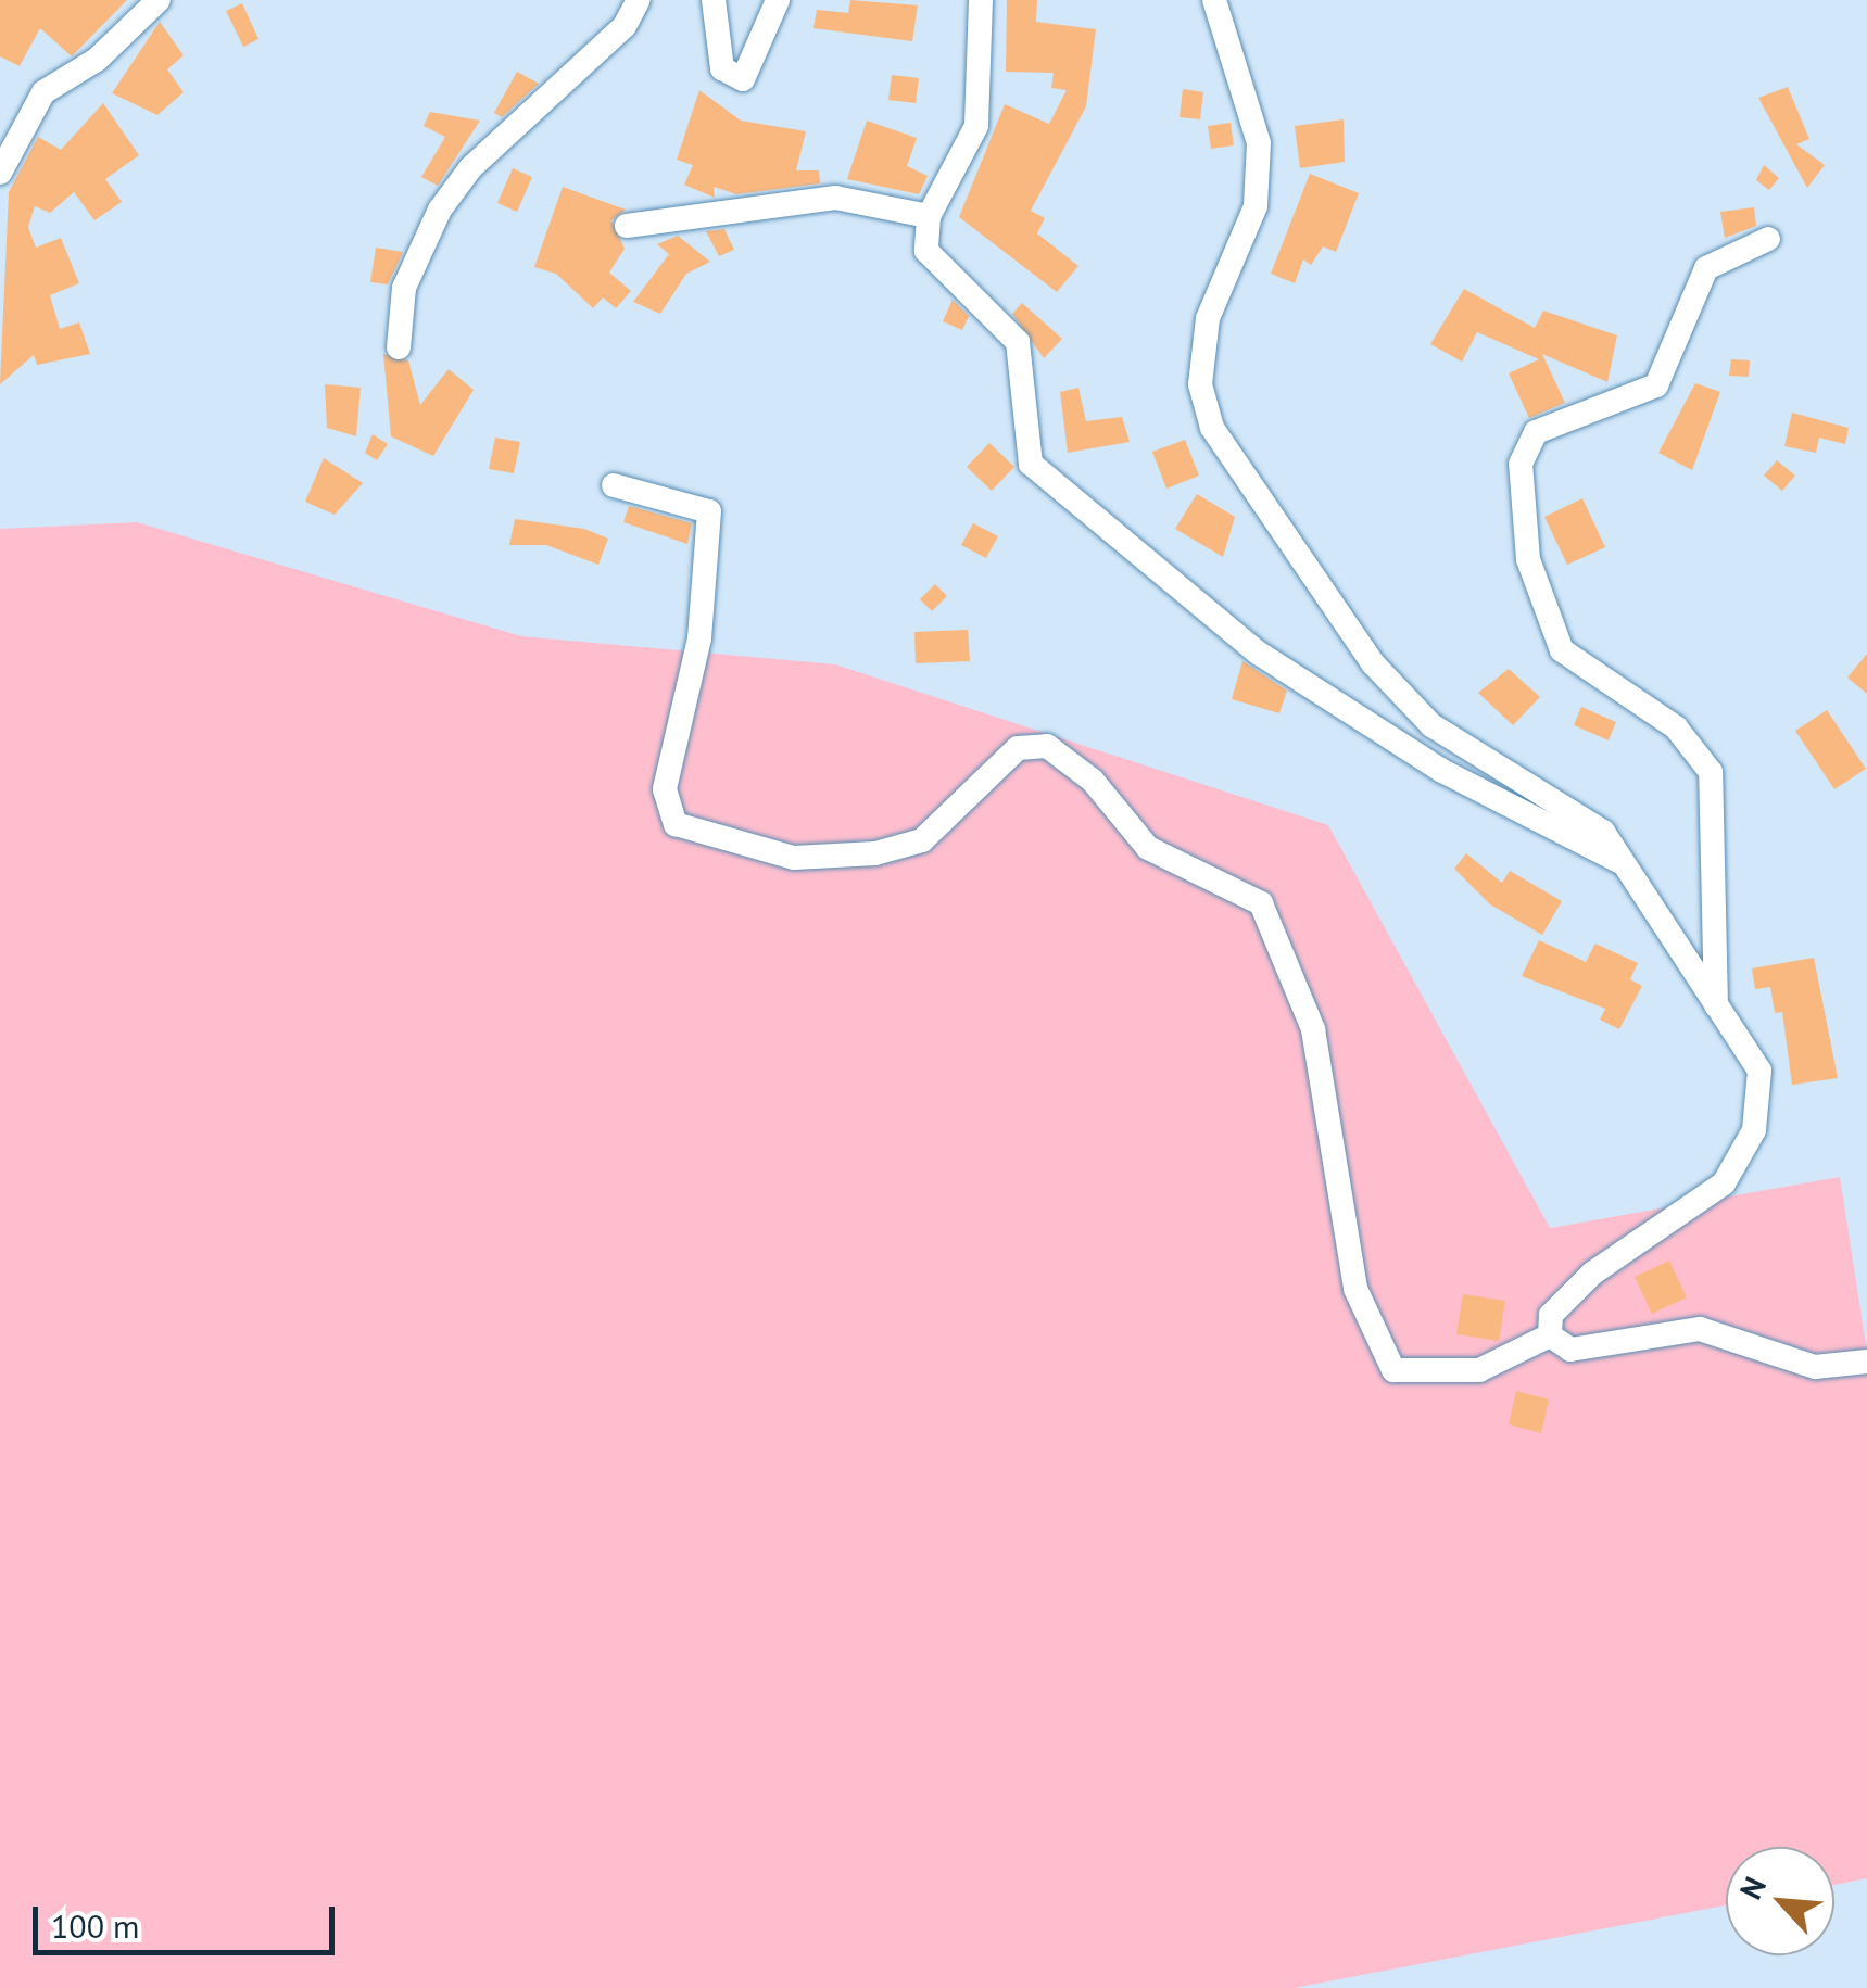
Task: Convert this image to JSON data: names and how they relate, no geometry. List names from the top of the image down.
{
  "scale_bar": "100 m",
  "north": "top left"
}
